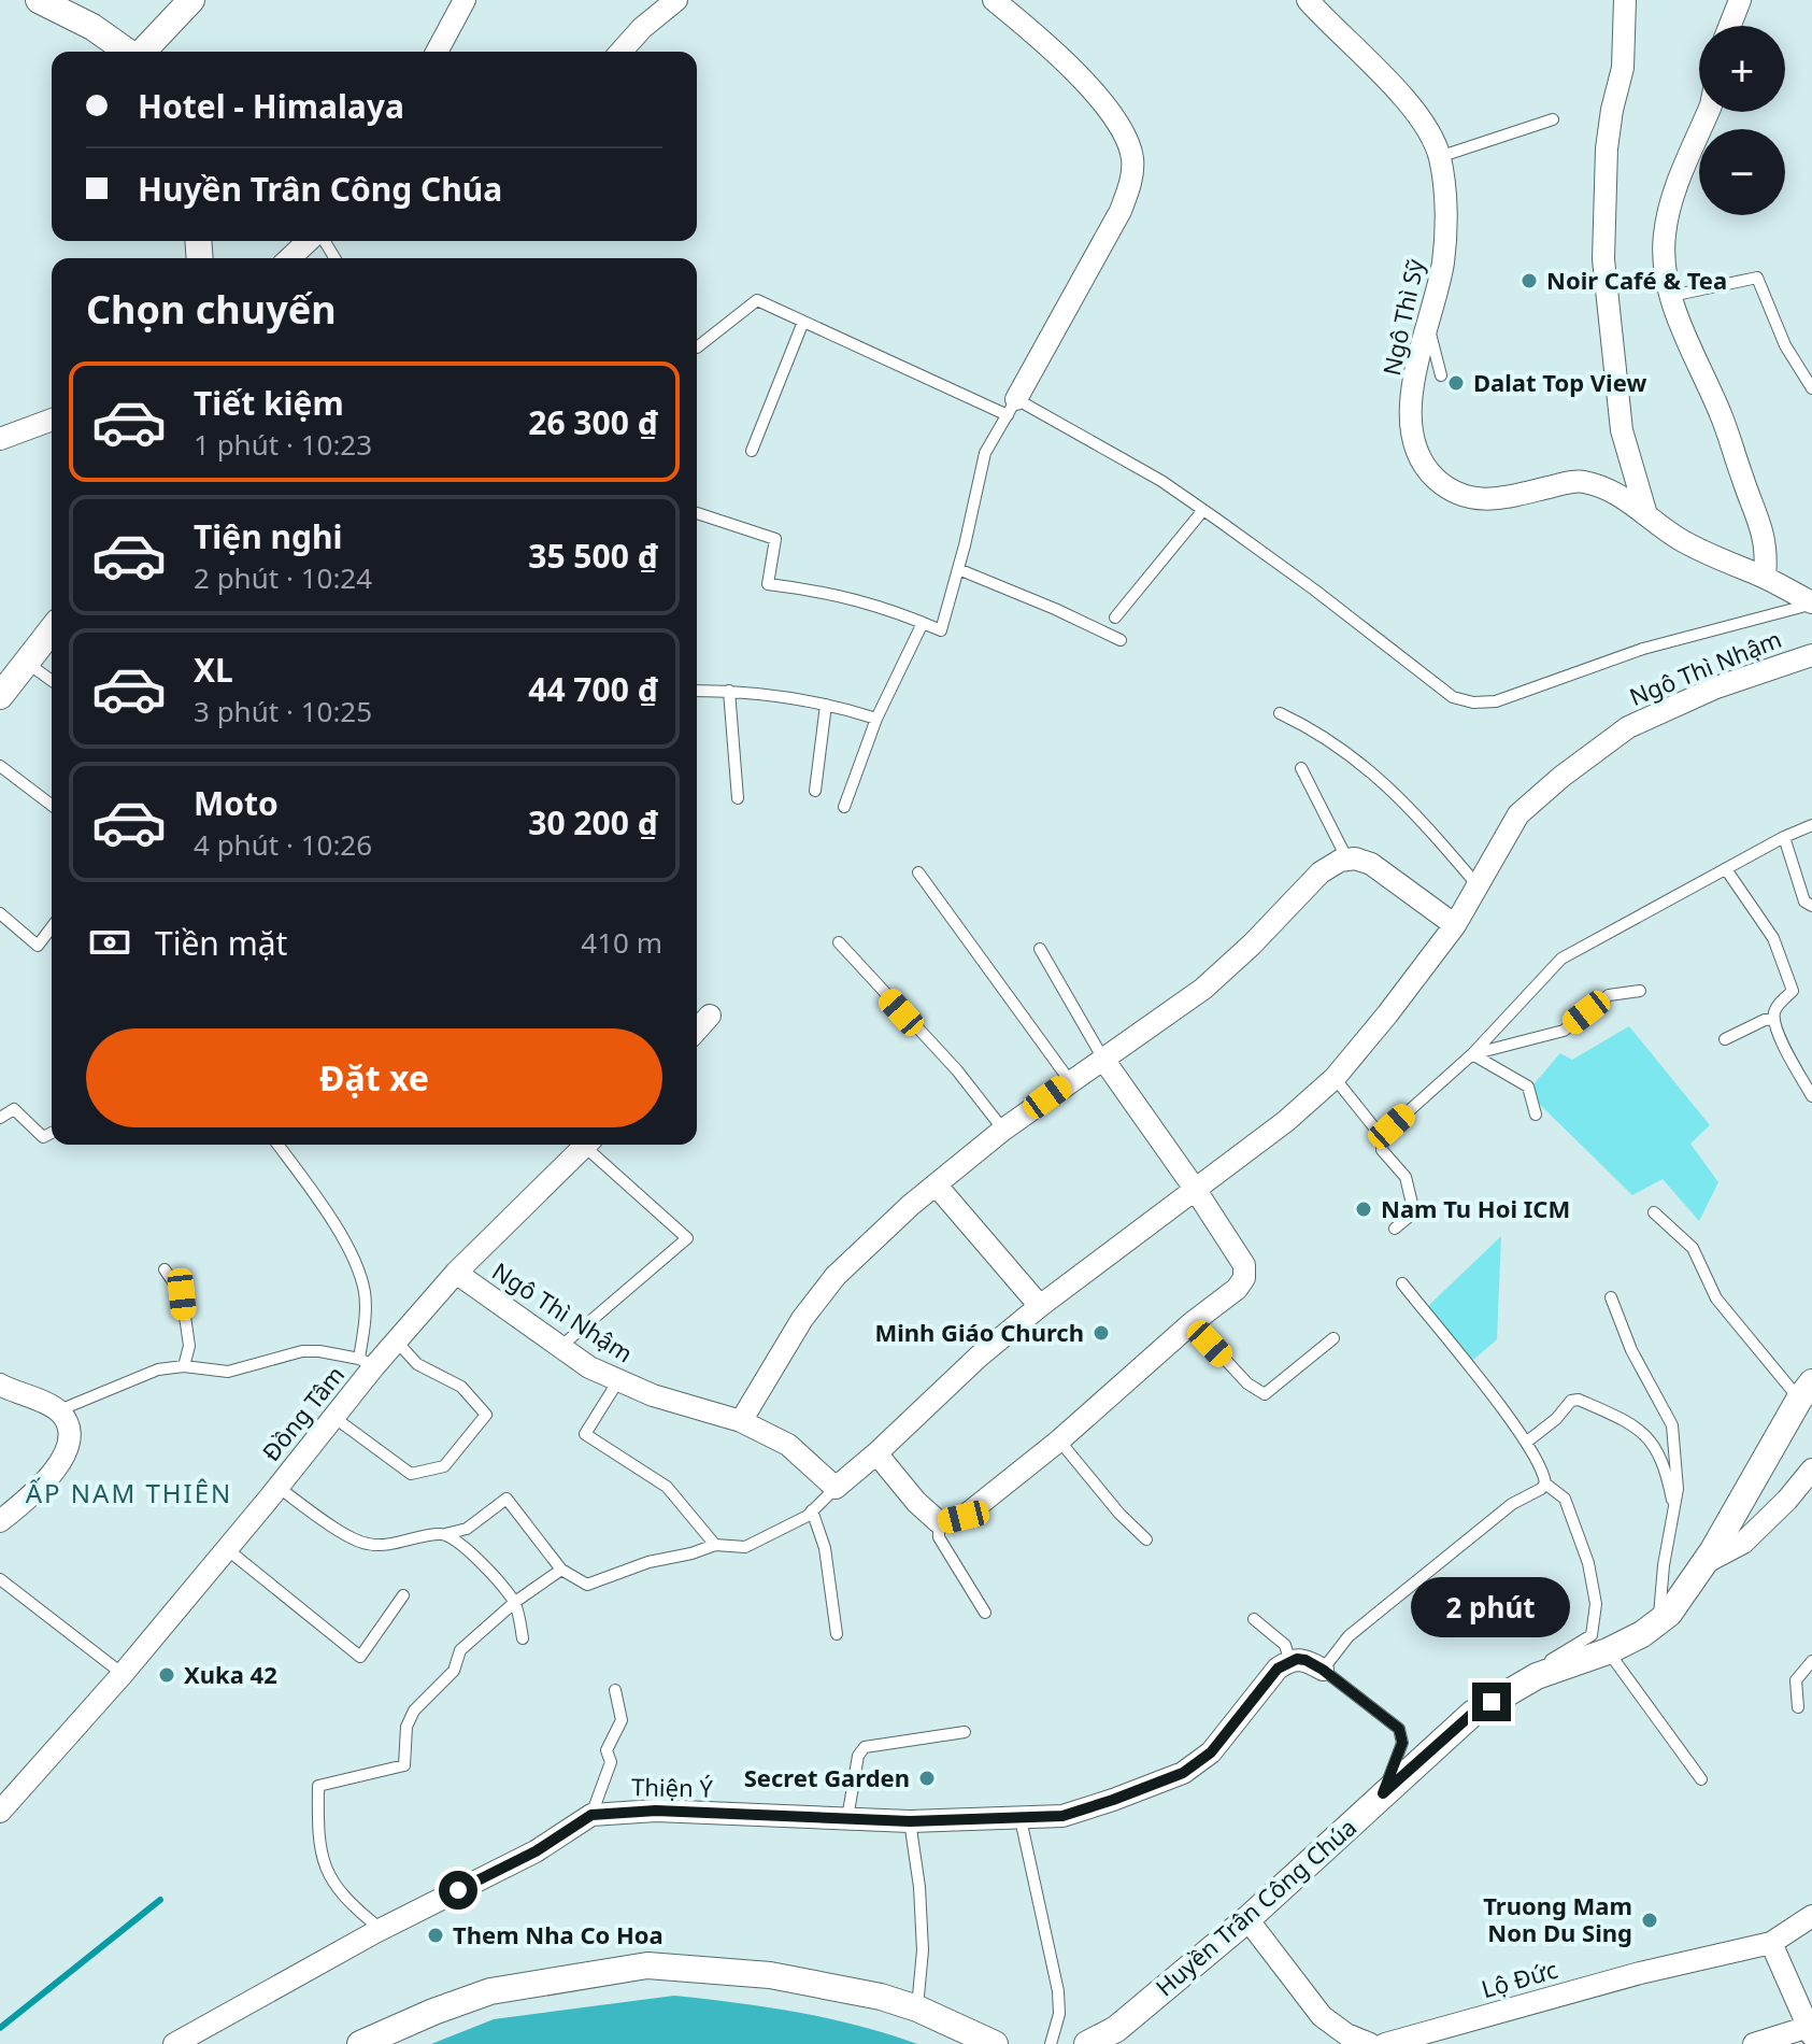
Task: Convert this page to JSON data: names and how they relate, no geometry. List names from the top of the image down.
{
  "streets": {
    "street": [
      "Ngô Thì Sỹ",
      "Ngô Thì Nhậm",
      "Đồng Tâm",
      "Thiện Ý",
      "Huyền Trân Công Chúa",
      "Lộ Đức"
    ]
  },
  "crossings": [
    ["Ngô Thì Nhậm", "Đồng Tâm"]
  ],
  "districts": ["ẤP NAM THIÊN"],
  "places": [
    "Noir Café & Tea",
    "Dalat Top View",
    "Nam Tu Hoi ICM",
    "Minh Giáo Church",
    "Xuka 42",
    "Secret Garden",
    "Truong Mam Non Du Sing",
    "Them Nha Co Hoa"
  ],
  "page": {
    "map_buttons": ["+", "−"],
    "banner": ["Hotel - Himalaya", "Huyền Trân Công Chúa"],
    "heading": "Chọn chuyến",
    "list": [
      {
        "name": "Tiết kiệm",
        "note": "1 phút · 10:23",
        "value": "26 300 ₫"
      },
      {
        "name": "Tiện nghi",
        "note": "2 phút · 10:24",
        "value": "35 500 ₫"
      },
      {
        "name": "XL",
        "note": "3 phút · 10:25",
        "value": "44 700 ₫"
      },
      {
        "name": "Moto",
        "note": "4 phút · 10:26",
        "value": "30 200 ₫"
      }
    ],
    "pay": ["Tiền mặt", "410 m"],
    "buttons": "Đặt xe",
    "bubble": "2 phút"
  }
}
